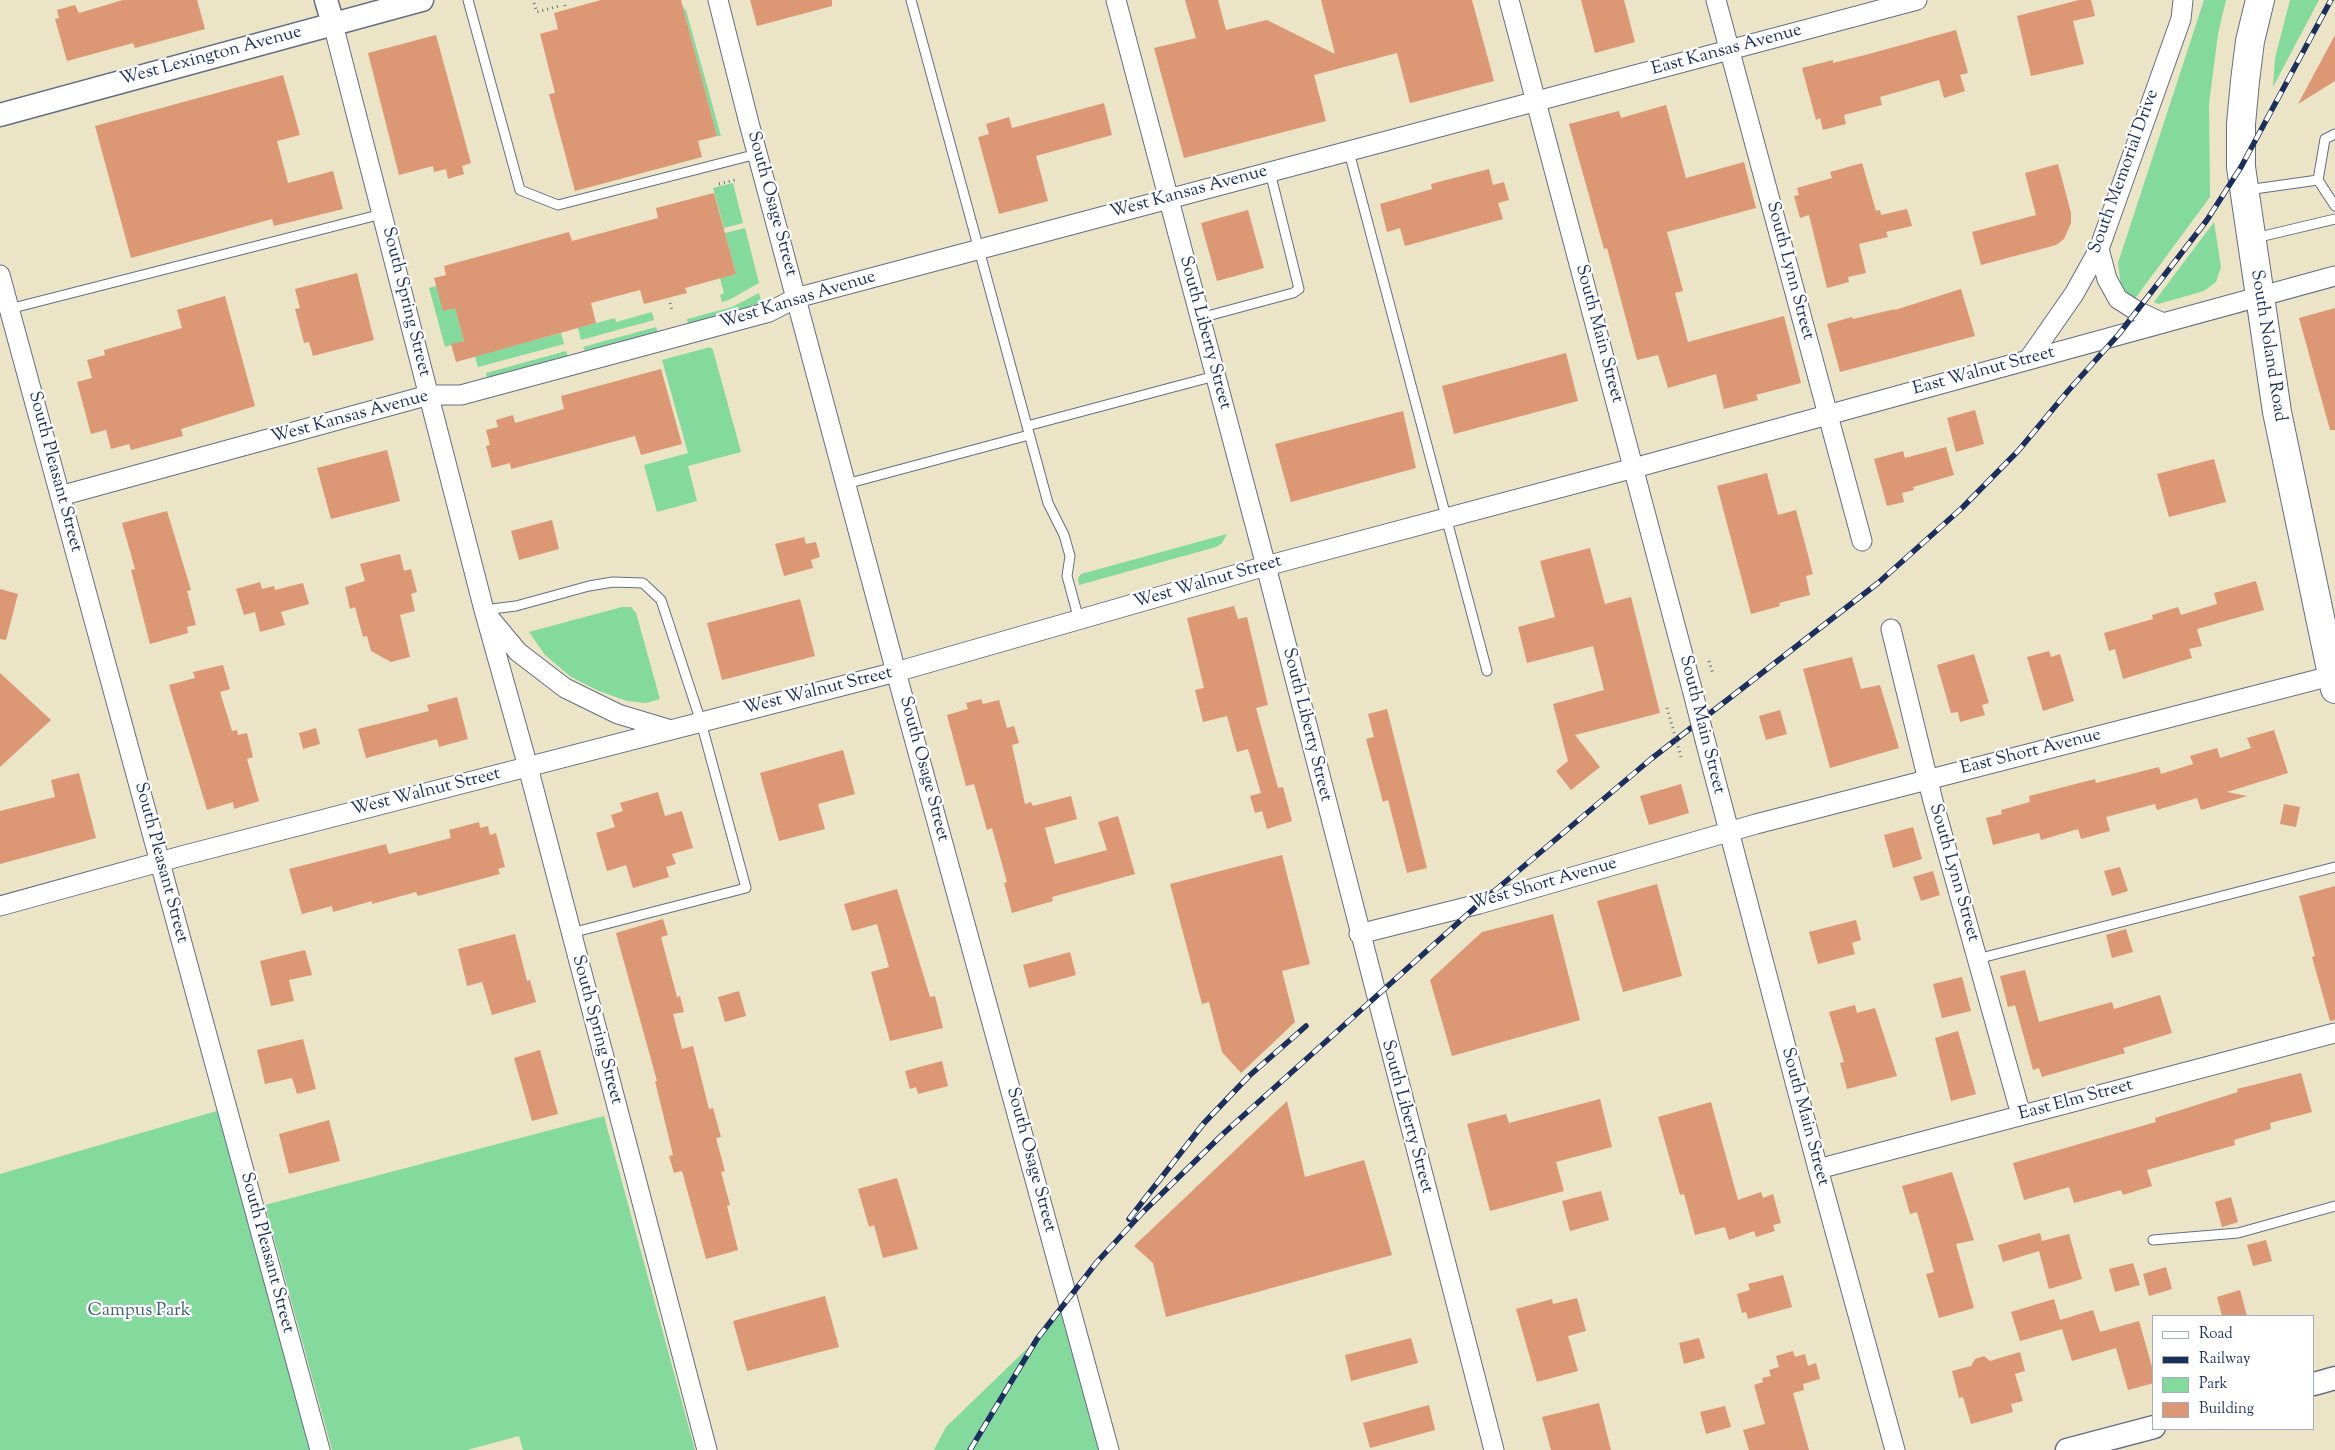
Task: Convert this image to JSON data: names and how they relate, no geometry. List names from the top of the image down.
{
  "streets": {
    "main road": ["South Noland Road"],
    "street": [
      "East Kansas Avenue",
      "West Lexington Avenue",
      "South Memorial Drive",
      "West Kansas Avenue",
      "South Osage Street",
      "South Lynn Street",
      "South Spring Street",
      "South Liberty Street",
      "South Main Street",
      "East Walnut Street",
      "South Pleasant Street",
      "West Walnut Street",
      "East Short Avenue",
      "West Short Avenue",
      "East Elm Street"
    ]
  },
  "crossings": [
    ["East Kansas Avenue", "West Kansas Avenue"],
    ["East Kansas Avenue", "South Lynn Street"],
    ["East Kansas Avenue", "South Main Street"],
    ["West Lexington Avenue", "South Spring Street"],
    ["South Memorial Drive", "East Walnut Street"],
    ["West Kansas Avenue", "South Osage Street"],
    ["West Kansas Avenue", "South Spring Street"],
    ["West Kansas Avenue", "South Liberty Street"],
    ["West Kansas Avenue", "South Main Street"],
    ["West Kansas Avenue", "South Pleasant Street"],
    ["South Osage Street", "West Walnut Street"],
    ["South Lynn Street", "East Walnut Street"],
    ["South Lynn Street", "East Short Avenue"],
    ["South Lynn Street", "East Elm Street"],
    ["South Spring Street", "West Walnut Street"],
    ["South Liberty Street", "West Walnut Street"],
    ["South Liberty Street", "West Short Avenue"],
    ["South Main Street", "East Walnut Street"],
    ["South Main Street", "West Walnut Street"],
    ["South Main Street", "East Short Avenue"],
    ["South Main Street", "West Short Avenue"],
    ["South Main Street", "East Elm Street"],
    ["South Noland Road", "East Walnut Street"],
    ["South Noland Road", "East Short Avenue"],
    ["East Walnut Street", "West Walnut Street"],
    ["South Pleasant Street", "West Walnut Street"],
    ["East Short Avenue", "West Short Avenue"]
  ],
  "parks": ["Campus Park"],
  "legend": [
    "Road",
    "Railway",
    "Park",
    "Building"
  ]
}
